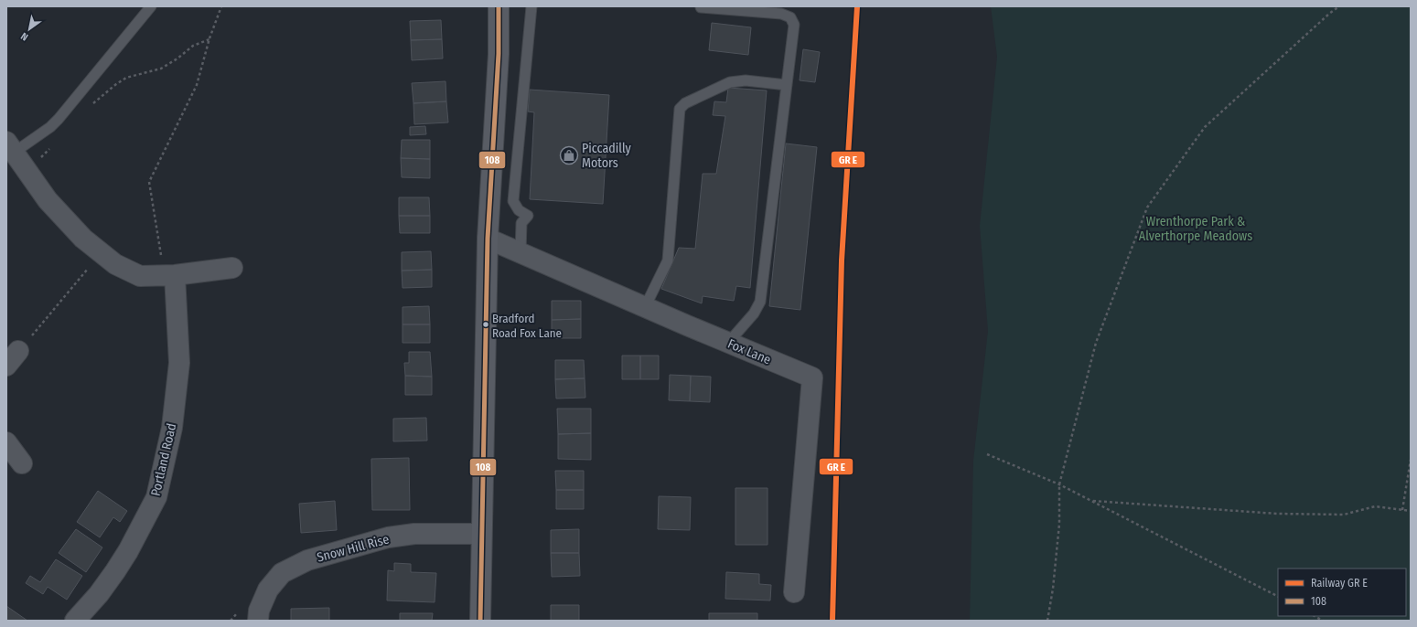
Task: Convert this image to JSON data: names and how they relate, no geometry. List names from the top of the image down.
{
  "streets": {
    "street": ["Fox Lane", "Portland Road", "Snow Hill Rise"]
  },
  "parks": ["Wrenthorpe Park & Alverthorpe Meadows"],
  "places": {
    "shop": ["Piccadilly Motors"],
    "other": ["Bradford Road Fox Lane"]
  },
  "lines": ["transit line 108"],
  "legend": ["Railway GR E", "108"],
  "north": "bottom left"
}
